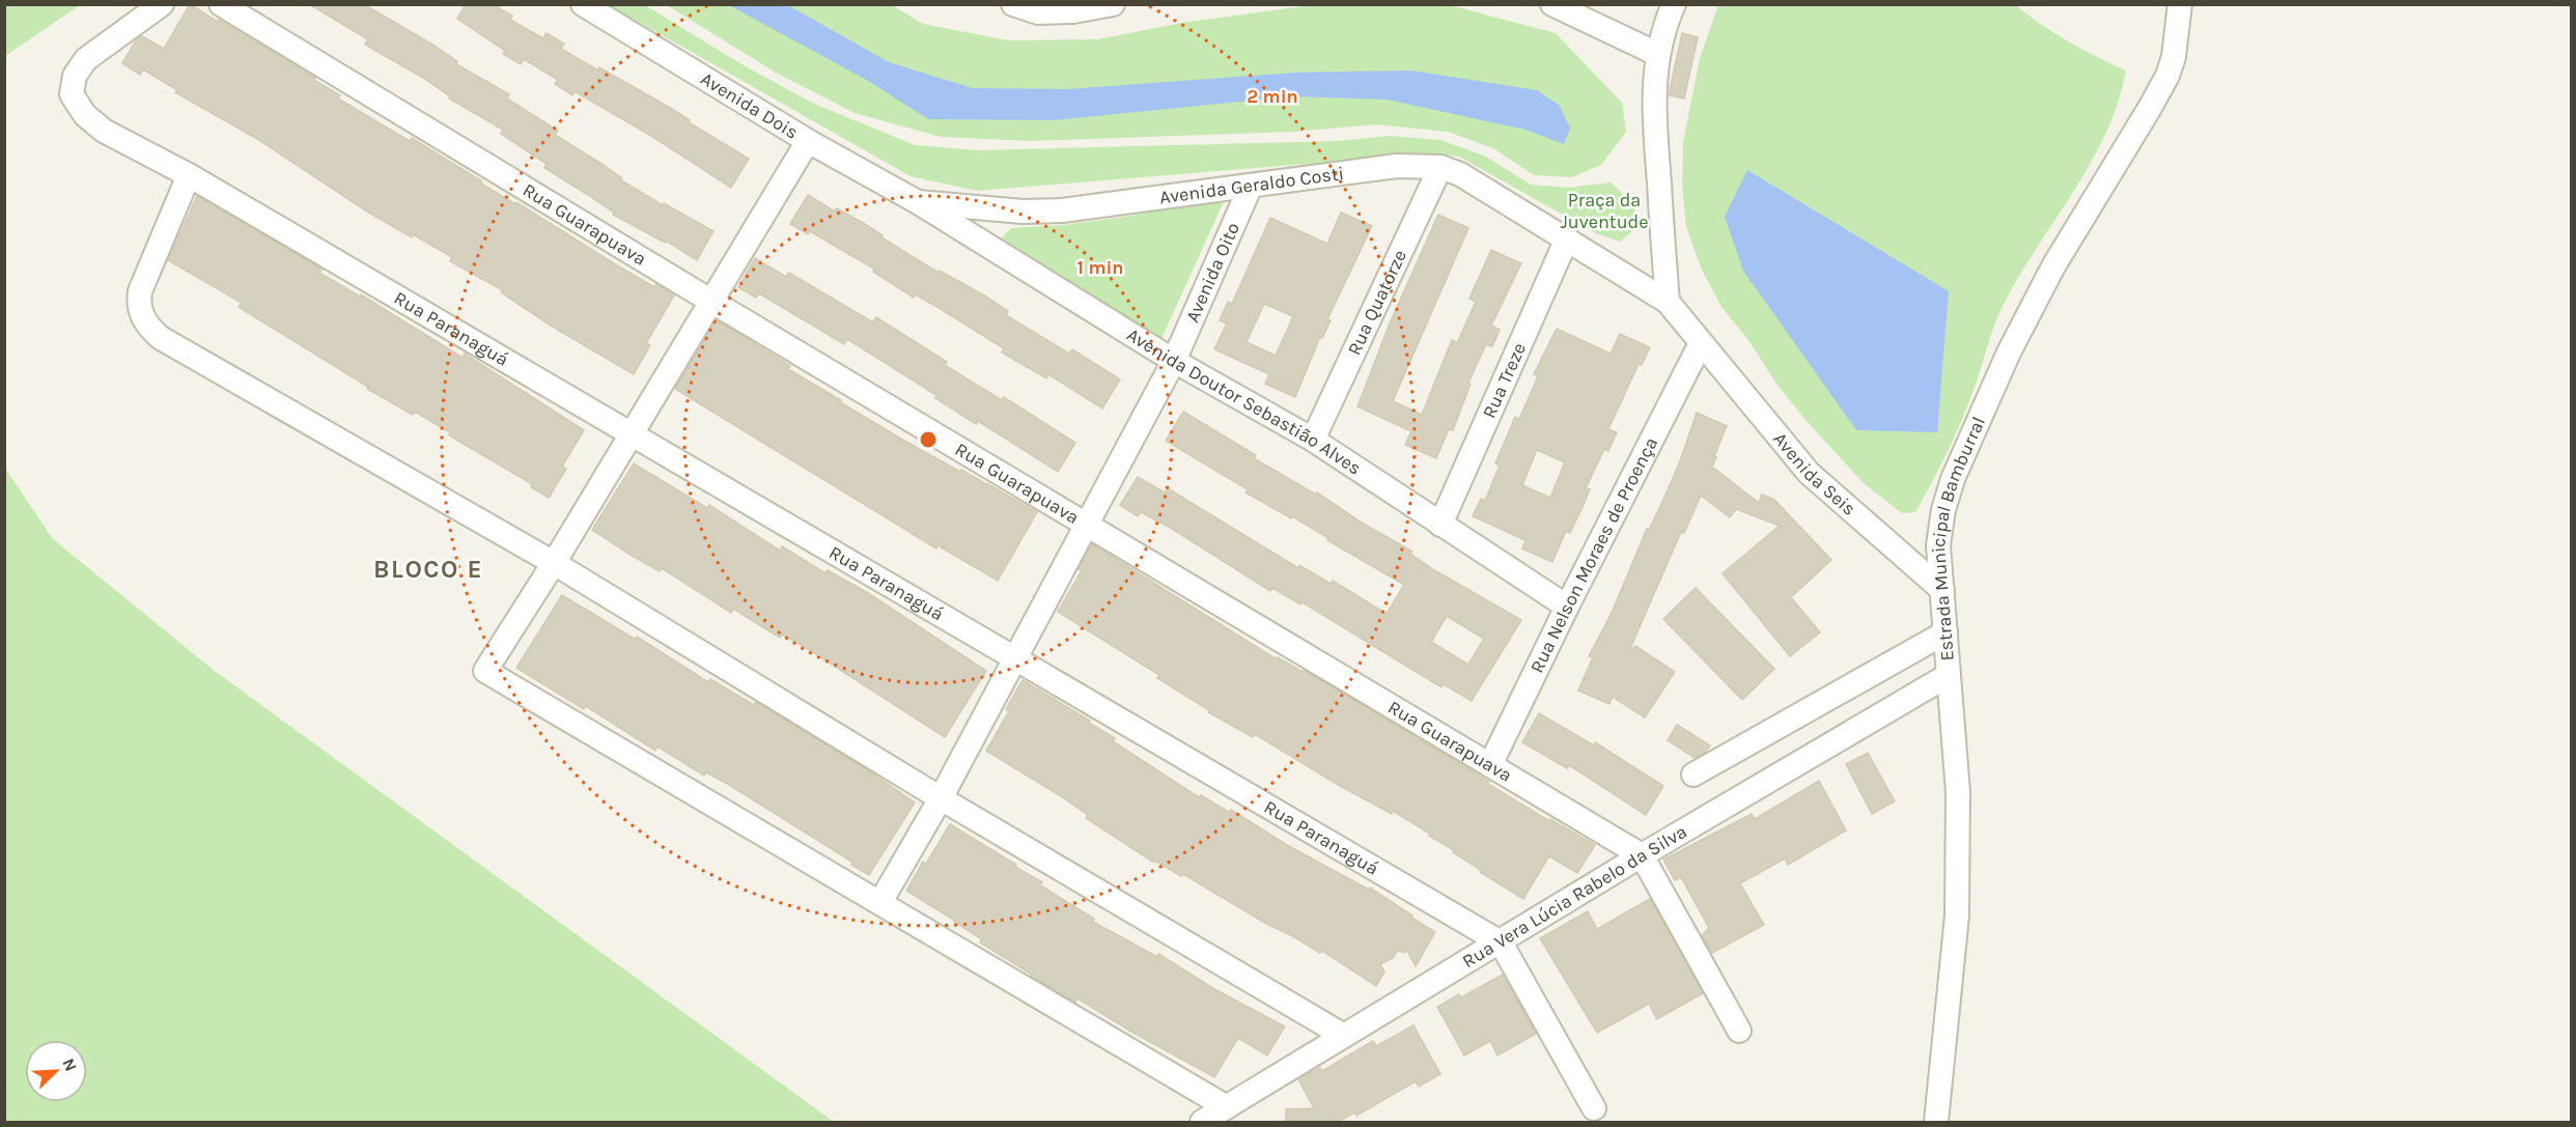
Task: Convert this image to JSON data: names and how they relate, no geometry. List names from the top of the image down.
{
  "streets": {
    "street": [
      "Avenida Dois",
      "Avenida Geraldo Costi",
      "Rua Guarapuava",
      "Avenida Oito",
      "Rua Quatorze",
      "Rua Paranaguá",
      "Rua Treze",
      "Avenida Doutor Sebastião Alves",
      "Avenida Seis",
      "Estrada Municipal Bamburral",
      "Rua Nelson Moraes de Proença",
      "Rua Vera Lúcia Rabelo da Silva"
    ]
  },
  "crossings": [
    ["Avenida Dois", "Avenida Geraldo Costi"],
    ["Avenida Dois", "Avenida Doutor Sebastião Alves"],
    ["Avenida Geraldo Costi", "Avenida Oito"],
    ["Avenida Geraldo Costi", "Rua Quatorze"],
    ["Avenida Geraldo Costi", "Rua Treze"],
    ["Avenida Geraldo Costi", "Avenida Doutor Sebastião Alves"],
    ["Avenida Geraldo Costi", "Avenida Seis"],
    ["Rua Guarapuava", "Avenida Oito"],
    ["Rua Guarapuava", "Rua Nelson Moraes de Proença"],
    ["Rua Guarapuava", "Rua Vera Lúcia Rabelo da Silva"],
    ["Avenida Oito", "Rua Paranaguá"],
    ["Avenida Oito", "Avenida Doutor Sebastião Alves"],
    ["Rua Quatorze", "Avenida Doutor Sebastião Alves"],
    ["Rua Paranaguá", "Rua Vera Lúcia Rabelo da Silva"],
    ["Rua Treze", "Avenida Doutor Sebastião Alves"],
    ["Avenida Doutor Sebastião Alves", "Rua Nelson Moraes de Proença"],
    ["Avenida Seis", "Estrada Municipal Bamburral"],
    ["Avenida Seis", "Rua Nelson Moraes de Proença"],
    ["Estrada Municipal Bamburral", "Rua Vera Lúcia Rabelo da Silva"]
  ],
  "districts": ["BLOCO E"],
  "parks": ["Praça da Juventude"],
  "north": "top right",
  "rings": ["2 min", "1 min"]
}
